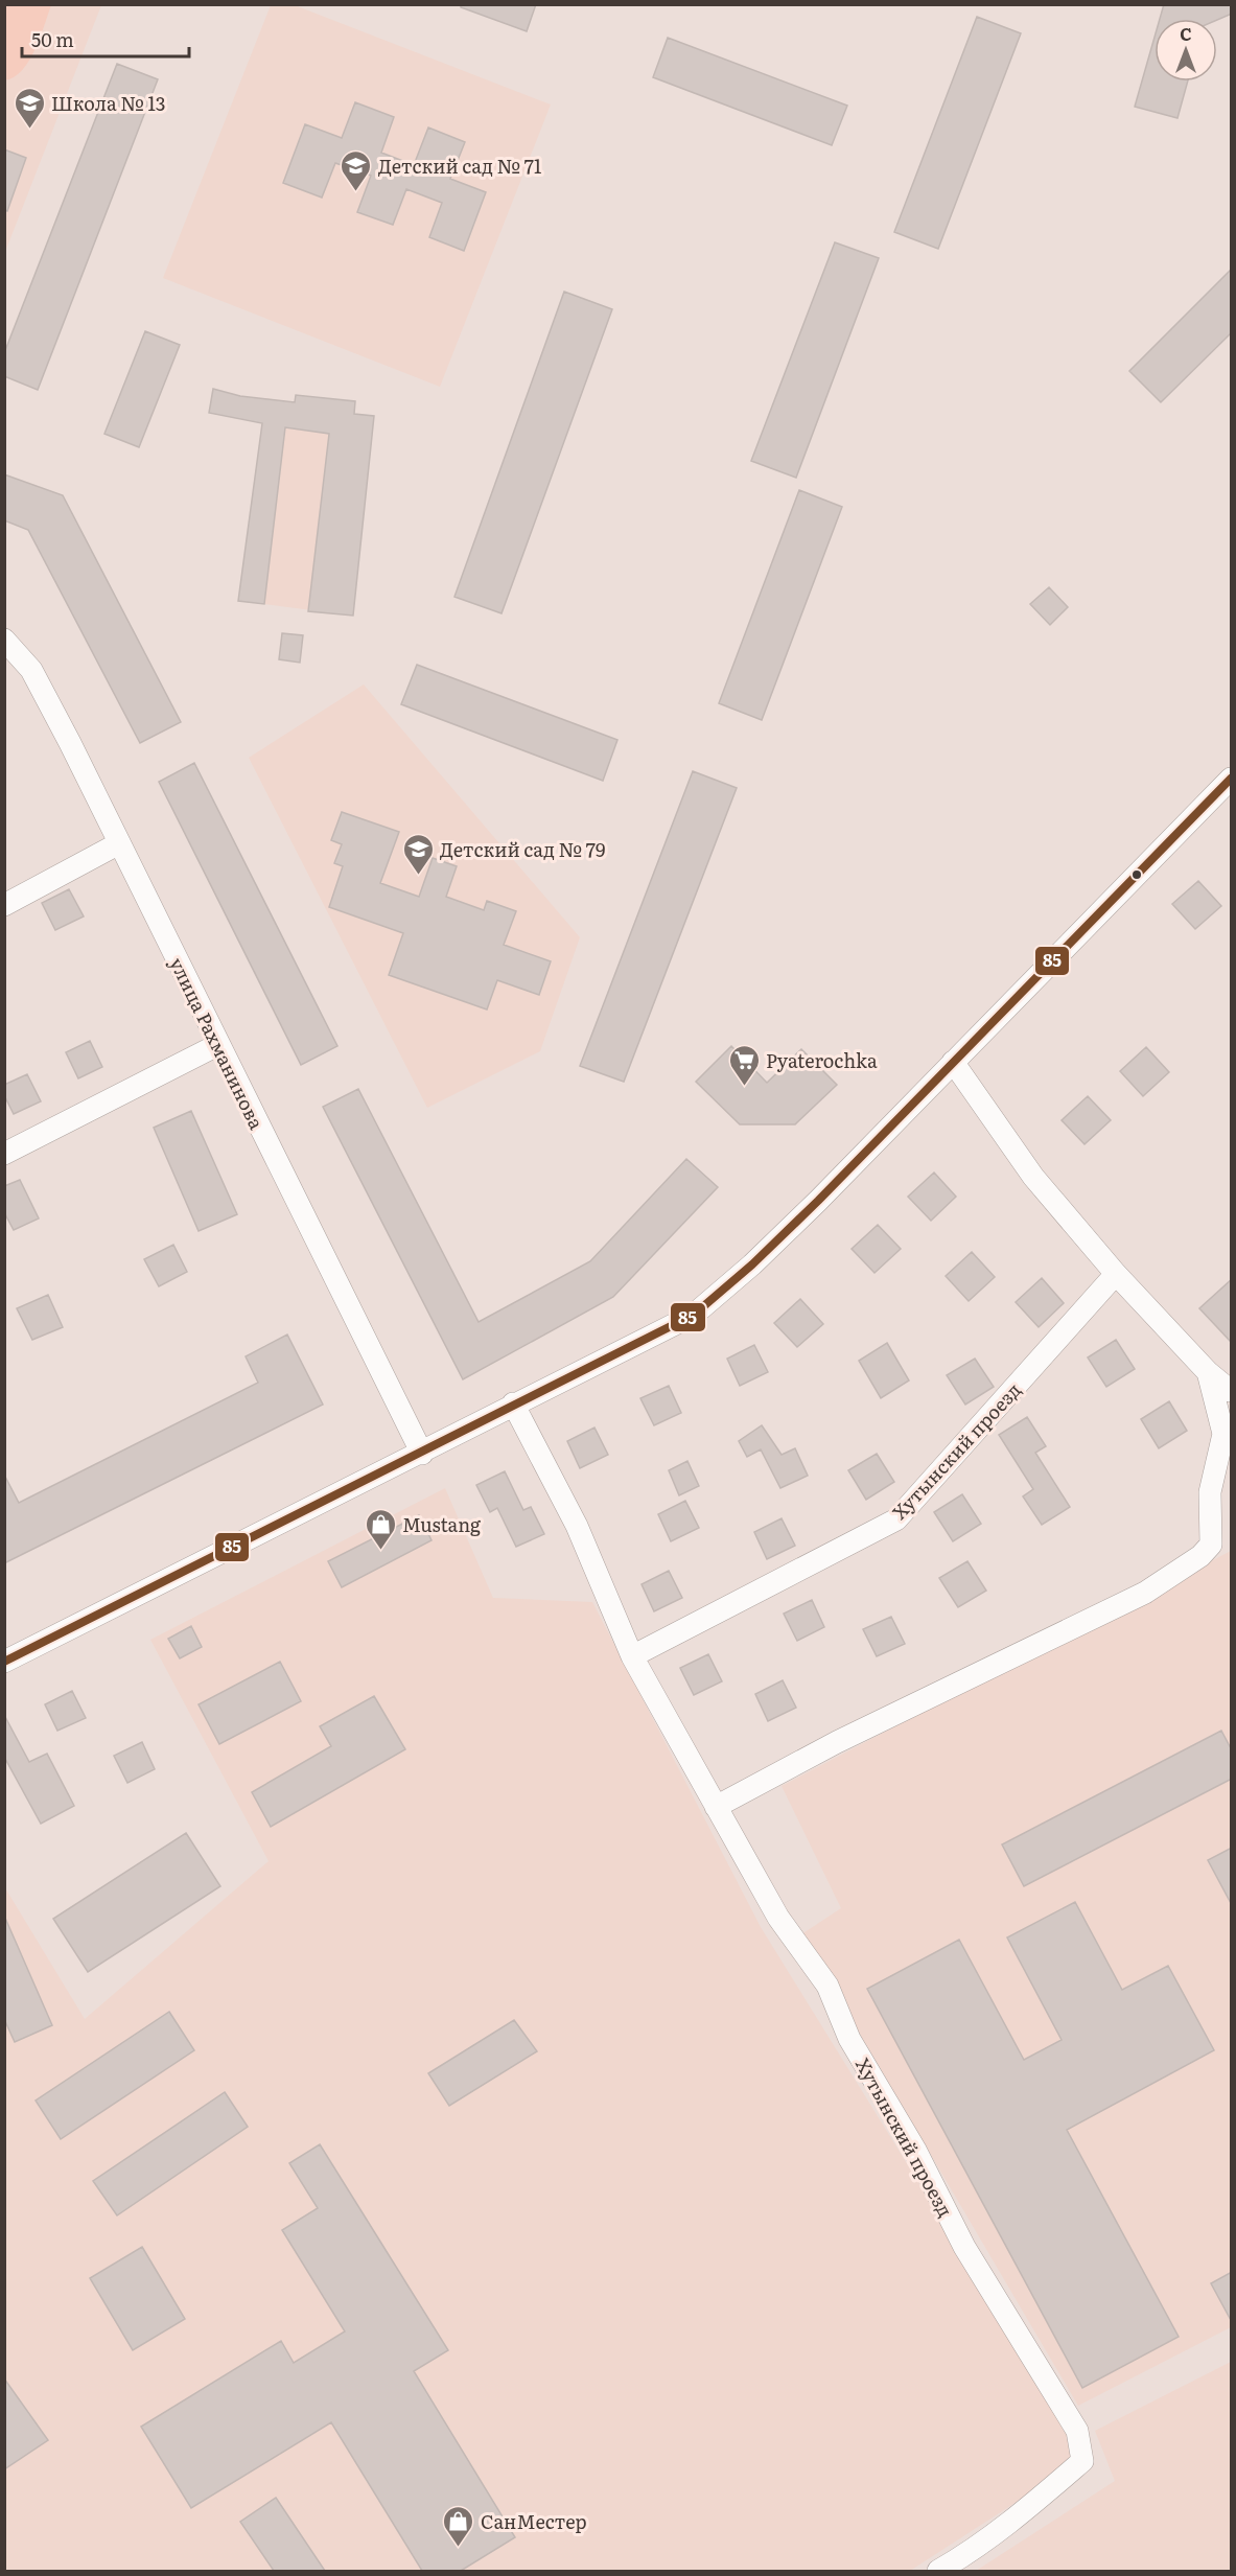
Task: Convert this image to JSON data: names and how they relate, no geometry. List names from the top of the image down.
{
  "streets": {
    "street": ["улица Рахманинова", "Хутынский проезд"]
  },
  "places": {
    "school or university": ["Школа № 13", "Детский сад № 71", "Детский сад № 79"],
    "supermarket": ["Pyaterochka"],
    "shop": ["Mustang", "СанМестер"]
  },
  "lines": ["transit line 85"],
  "scale_bar": "50 m",
  "north": "top"
}
